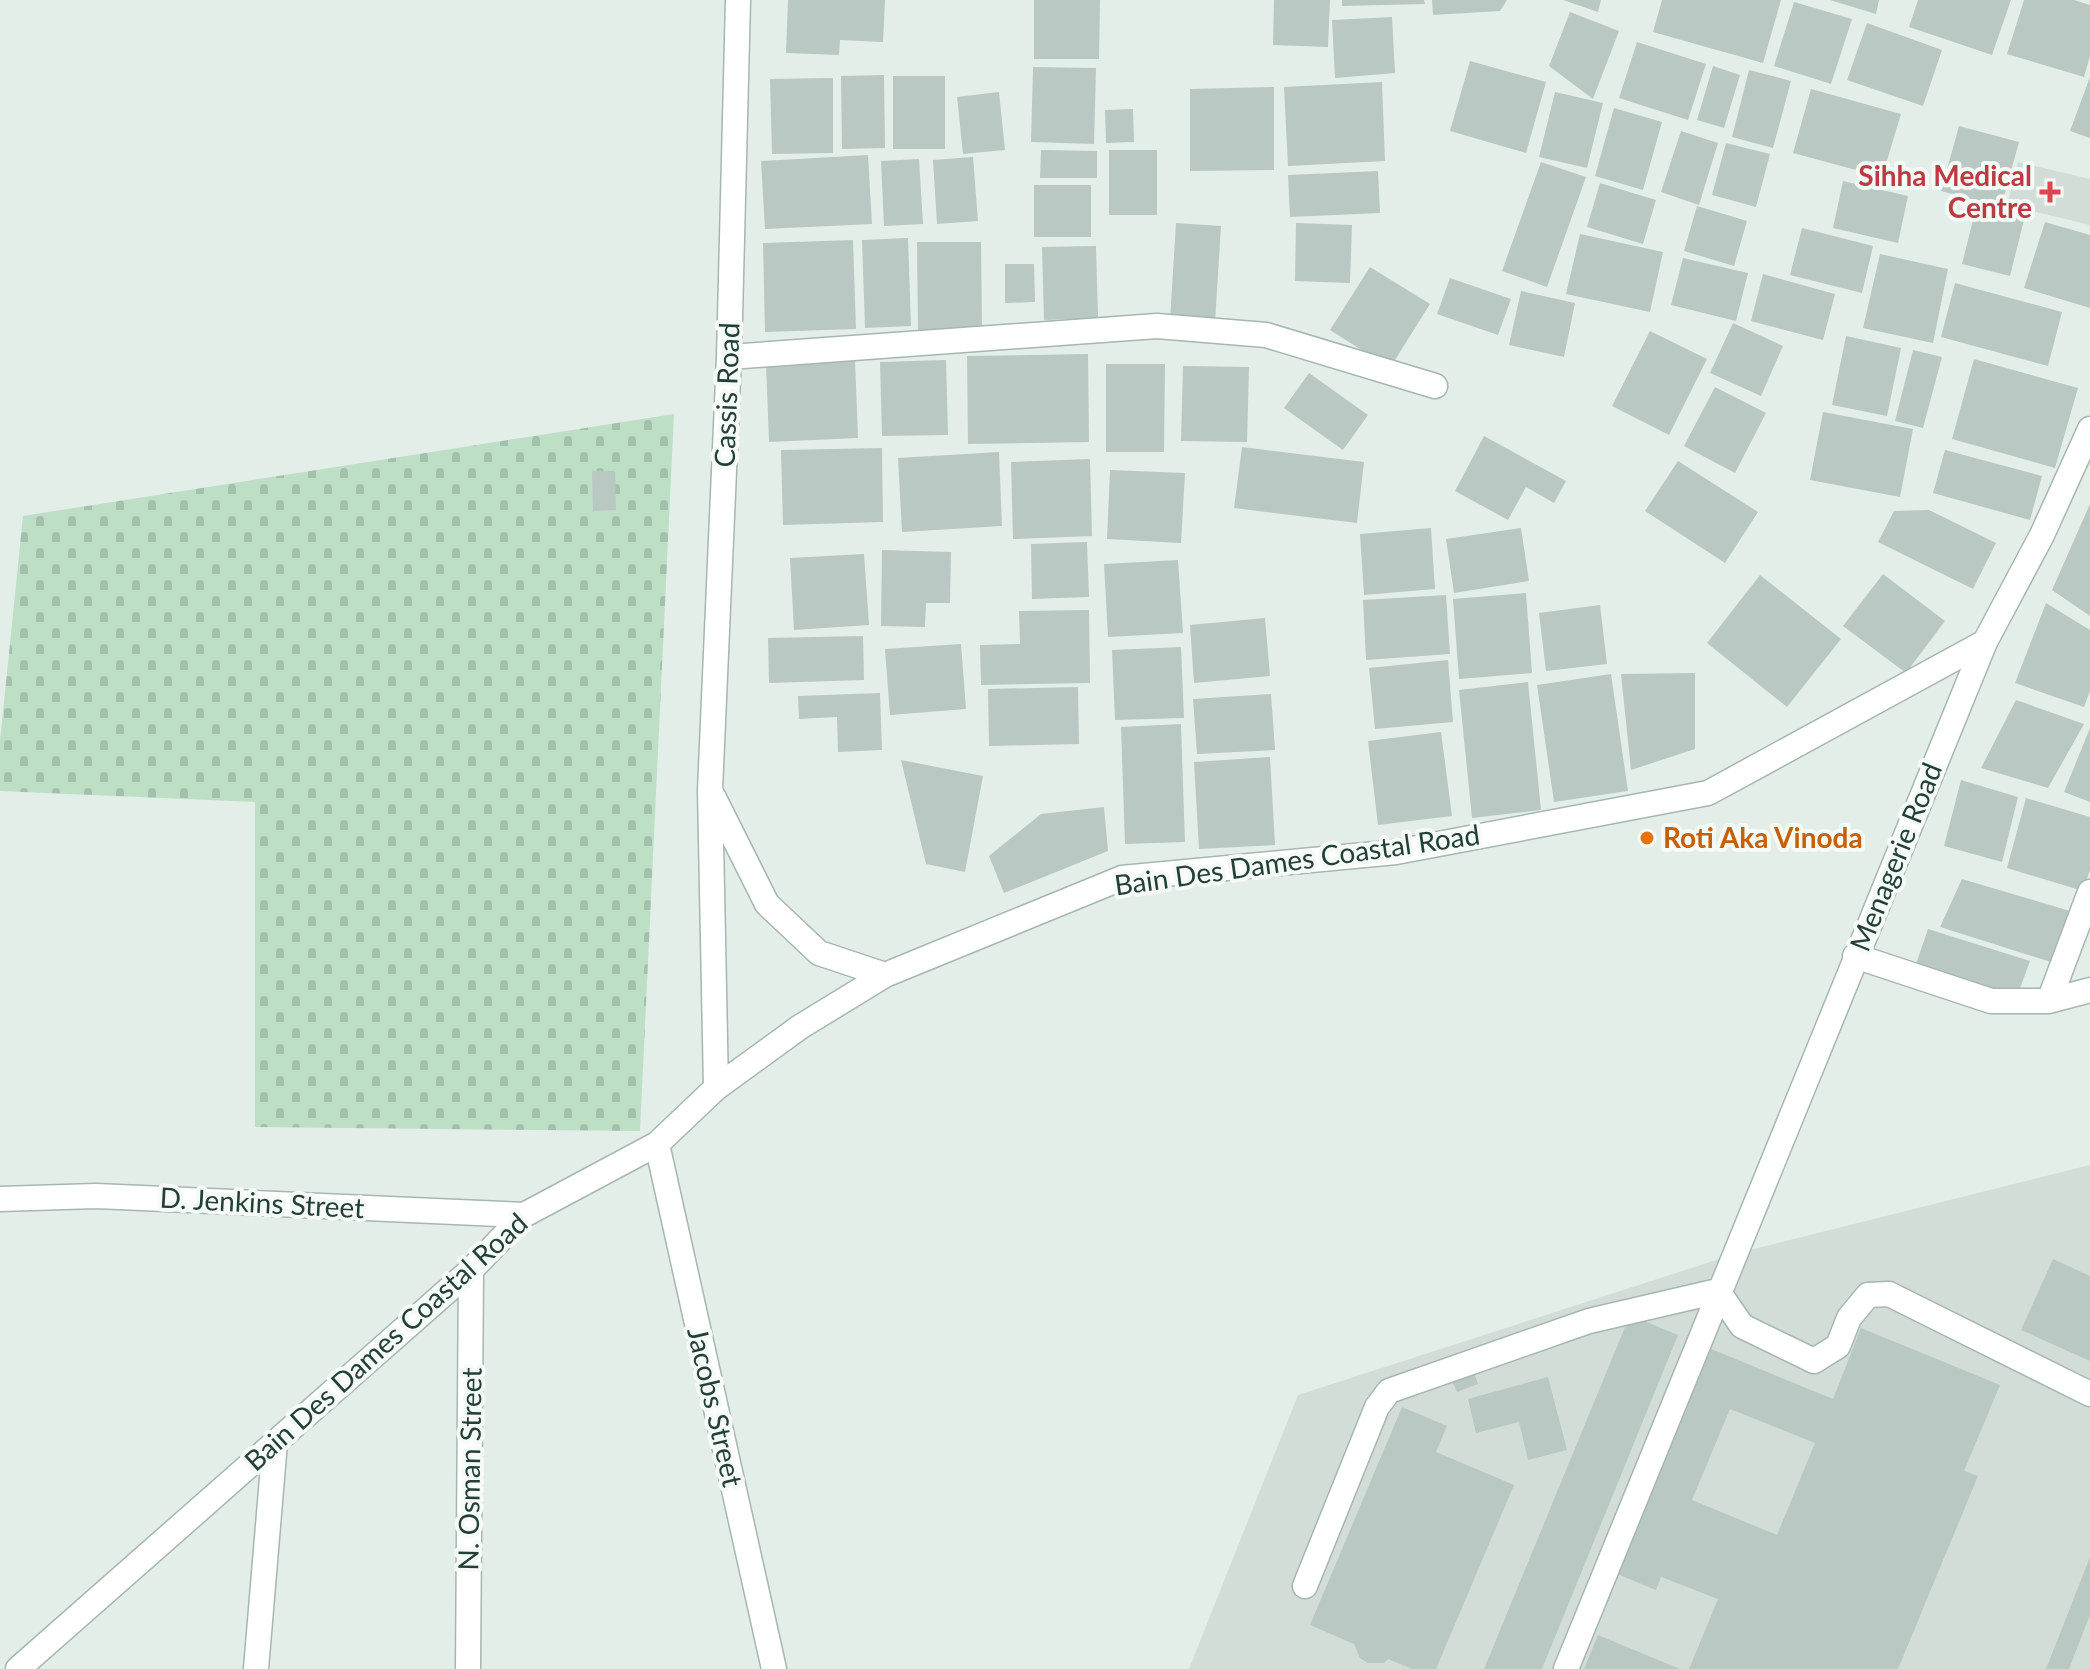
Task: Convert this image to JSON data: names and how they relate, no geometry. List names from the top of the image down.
{
  "streets": {
    "street": [
      "Cassis Road",
      "Menagerie Road",
      "Bain Des Dames Coastal Road",
      "D. Jenkins Street",
      "Jacobs Street",
      "N. Osman Street"
    ]
  },
  "crossings": [
    ["Cassis Road", "Bain Des Dames Coastal Road"],
    ["Menagerie Road", "Bain Des Dames Coastal Road"],
    ["Bain Des Dames Coastal Road", "D. Jenkins Street"],
    ["Bain Des Dames Coastal Road", "Jacobs Street"],
    ["Bain Des Dames Coastal Road", "N. Osman Street"]
  ],
  "places": {
    "health": ["Sihha Medical Centre"],
    "other": ["Roti Aka Vinoda"]
  }
}
